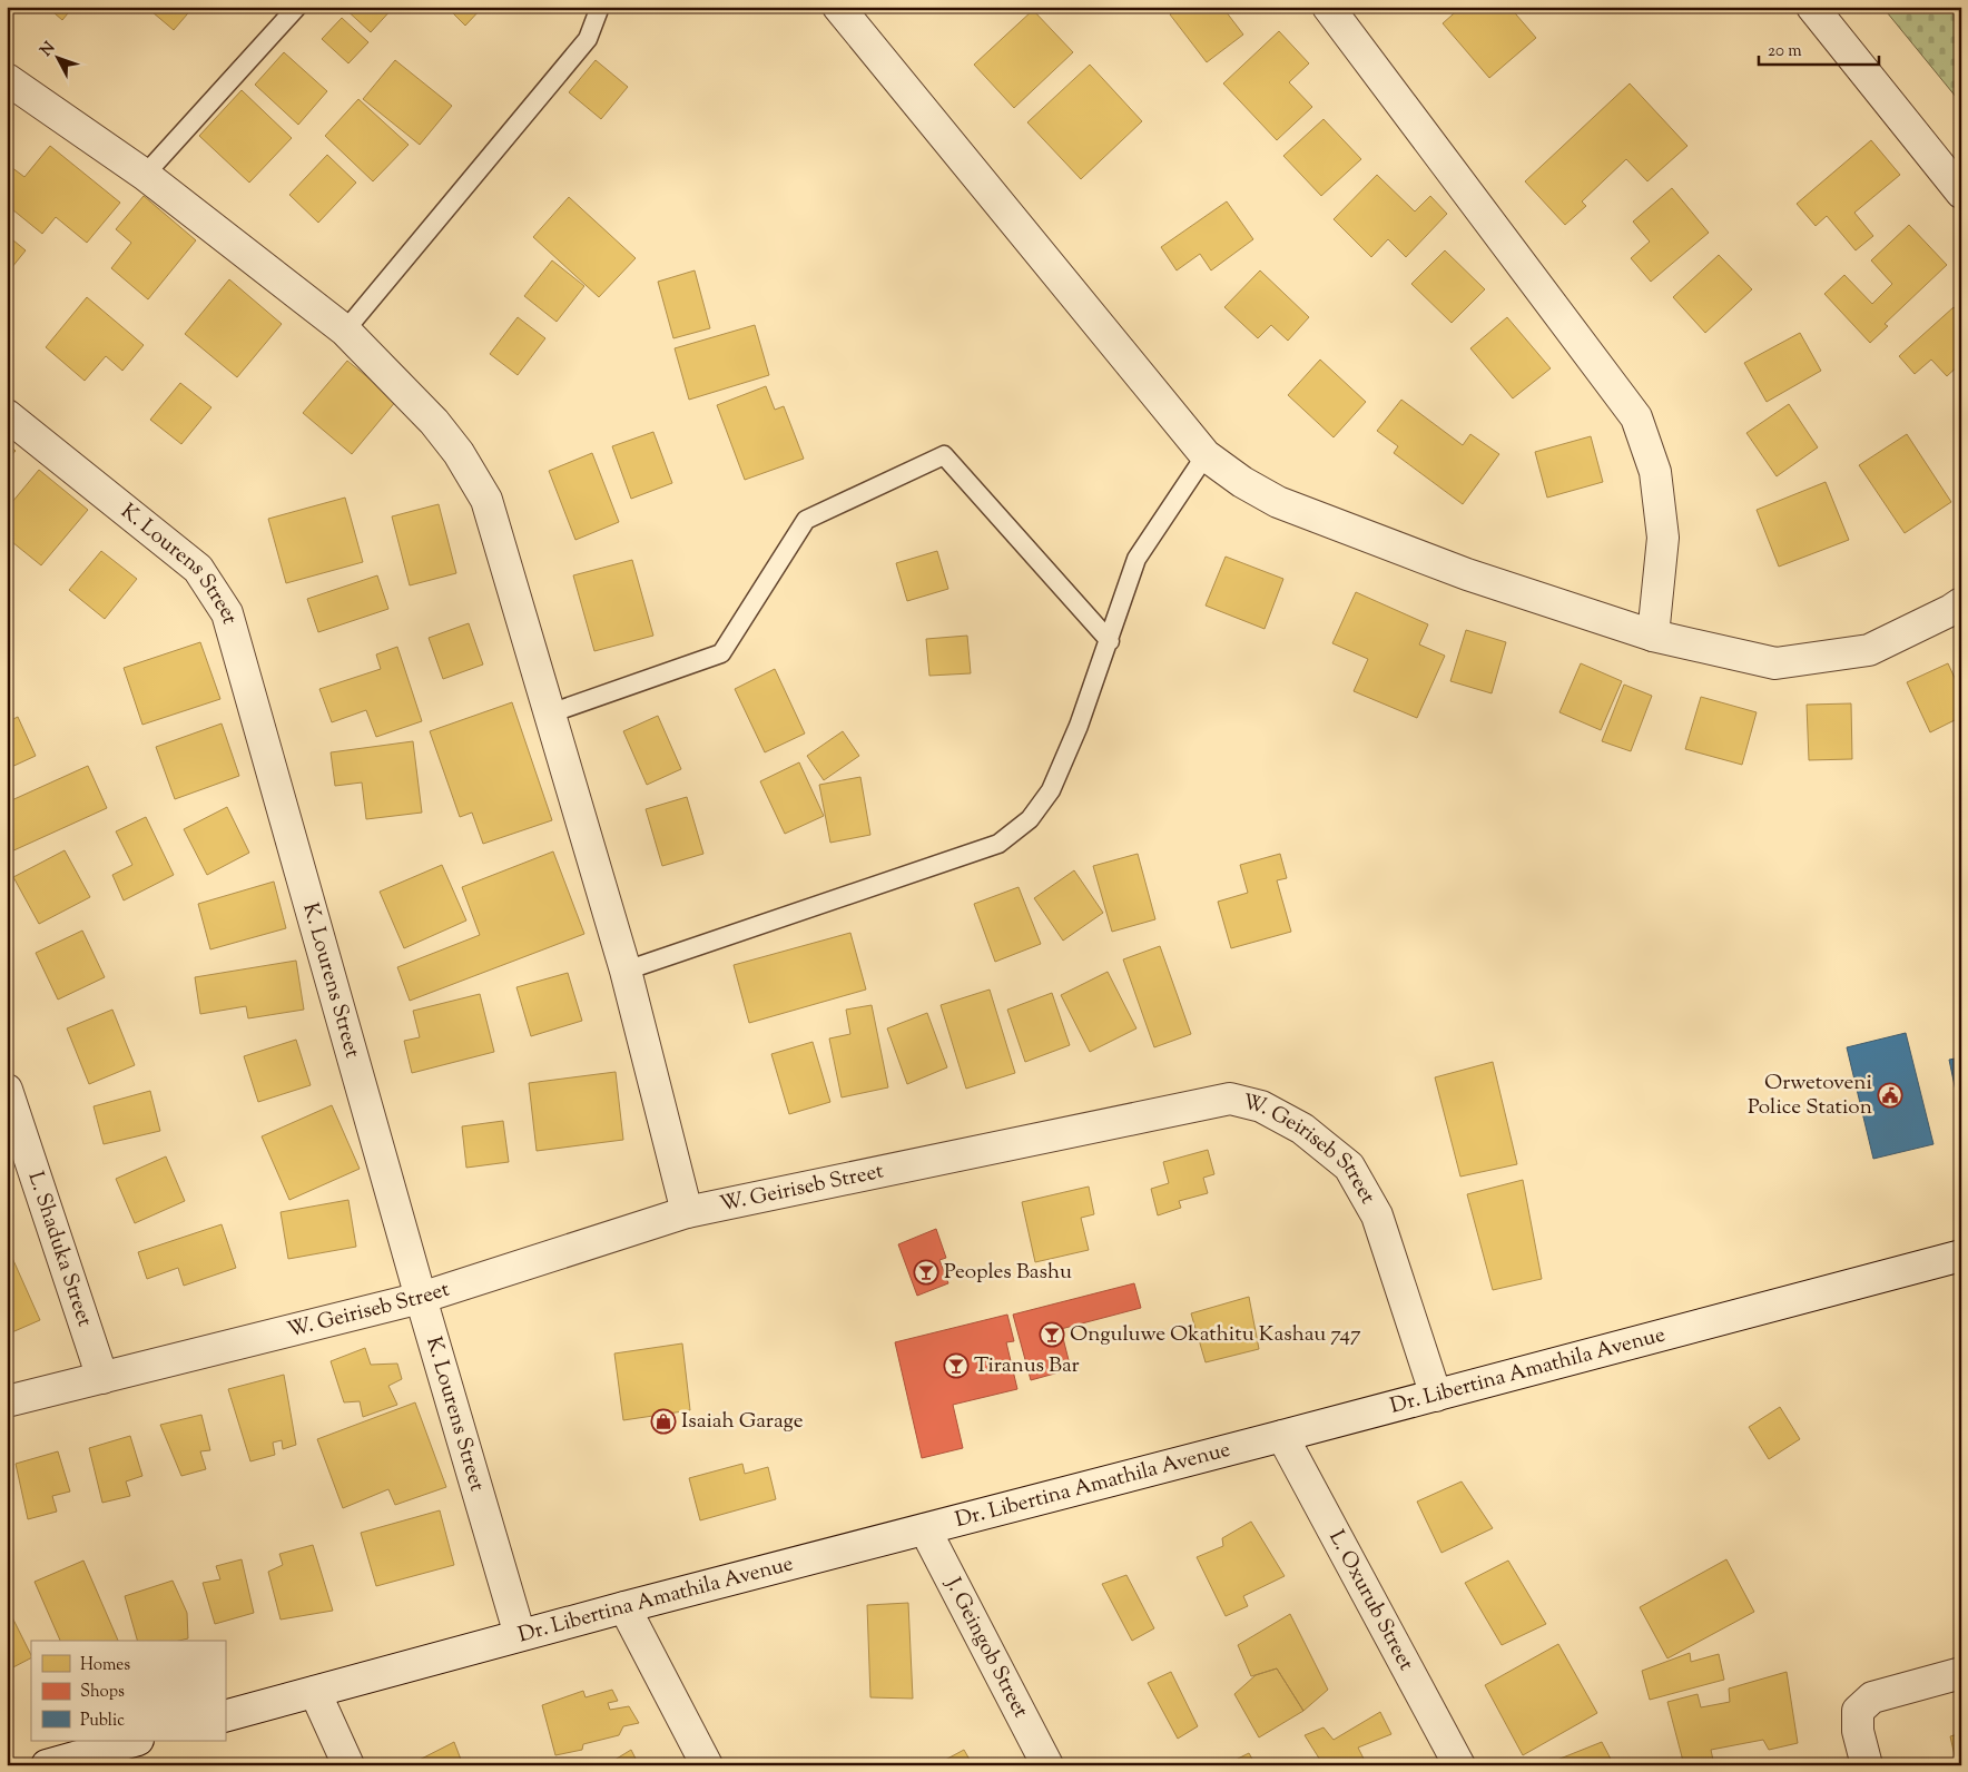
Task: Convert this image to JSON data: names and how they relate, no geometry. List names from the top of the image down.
{
  "streets": {
    "street": [
      "K. Lourens Street",
      "W. Geiriseb Street",
      "L. Shaduka Street",
      "Dr. Libertina Amathila Avenue",
      "L. Oxurub Street",
      "J. Geingob Street"
    ]
  },
  "crossings": [
    ["K. Lourens Street", "W. Geiriseb Street"],
    ["K. Lourens Street", "Dr. Libertina Amathila Avenue"],
    ["W. Geiriseb Street", "L. Shaduka Street"],
    ["W. Geiriseb Street", "Dr. Libertina Amathila Avenue"],
    ["Dr. Libertina Amathila Avenue", "L. Oxurub Street"],
    ["Dr. Libertina Amathila Avenue", "J. Geingob Street"]
  ],
  "places": {
    "public building": ["Orwetoveni Police Station"],
    "bar": ["Peoples Bashu", "Onguluwe Okathitu Kashau 747", "Tiranus Bar"],
    "shop": ["Isaiah Garage"]
  },
  "legend": ["Homes", "Shops", "Public"],
  "scale_bar": "20 m",
  "north": "top left"
}
